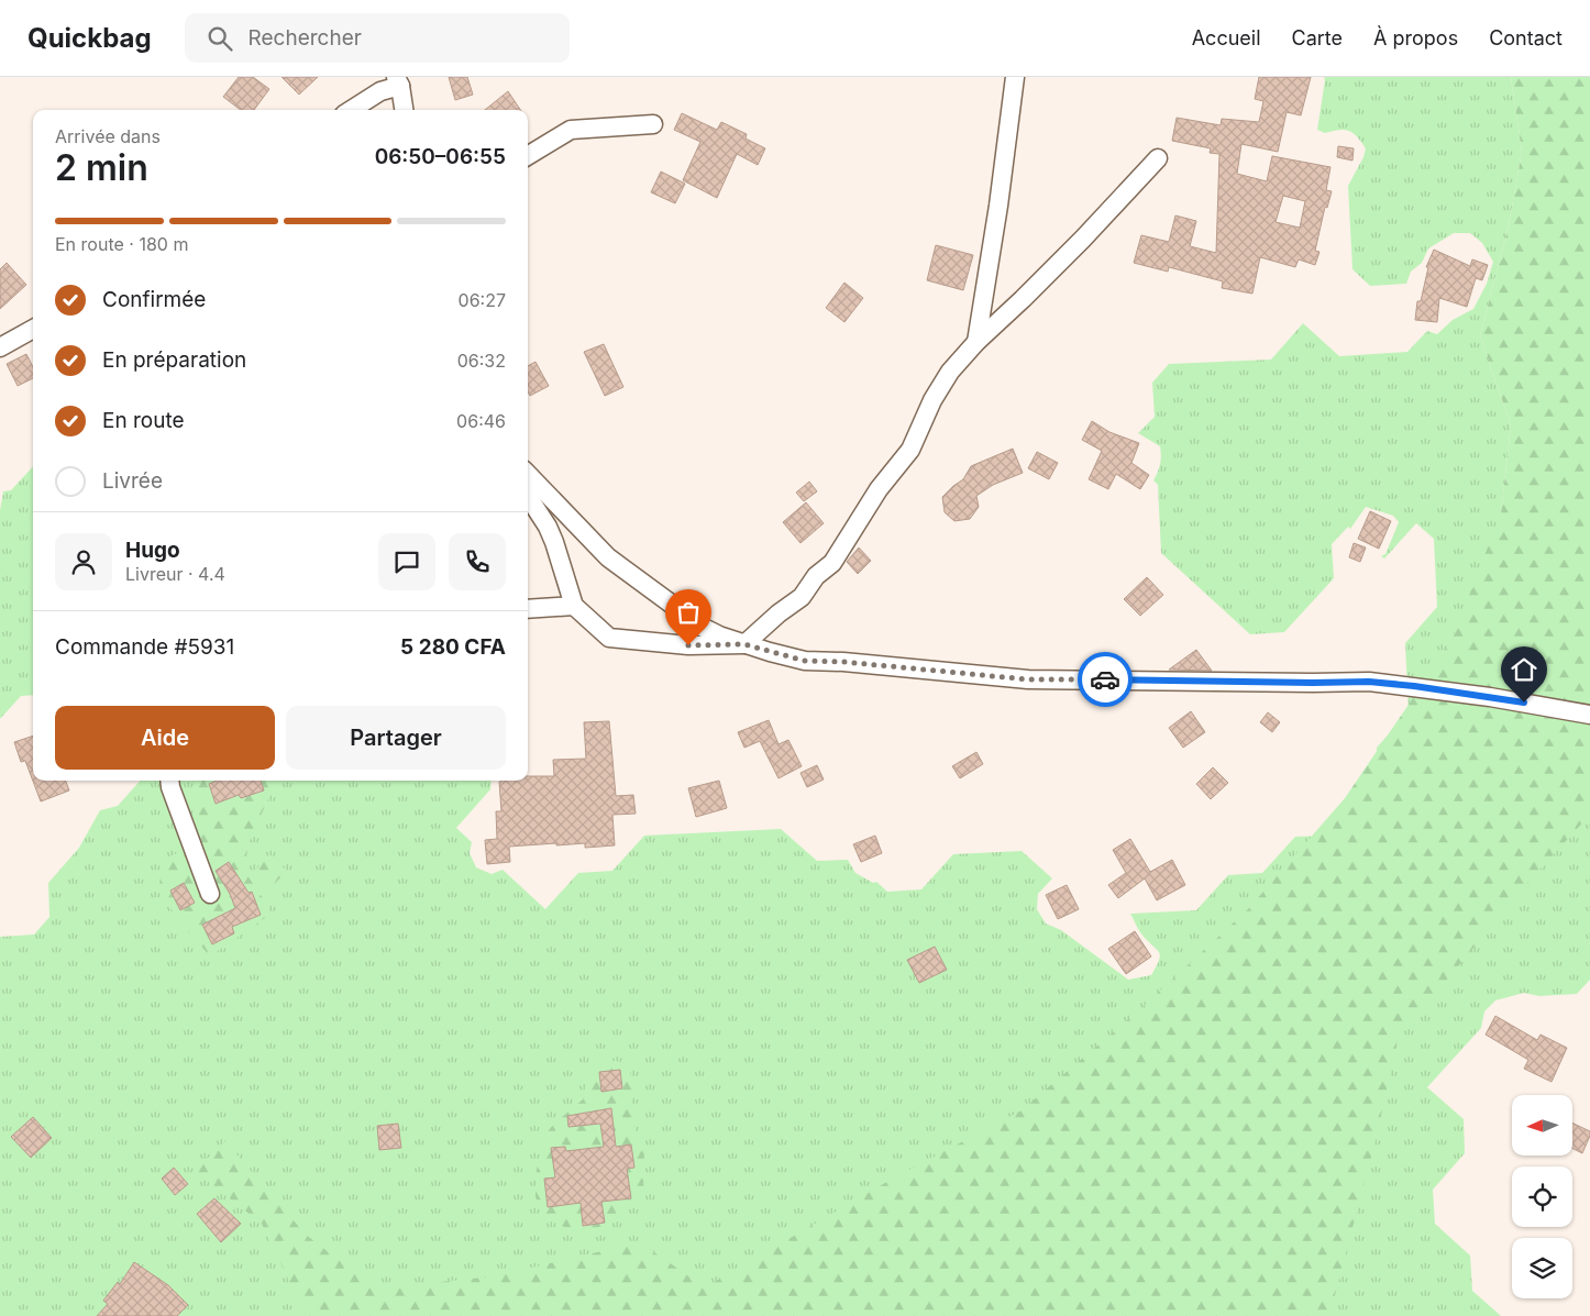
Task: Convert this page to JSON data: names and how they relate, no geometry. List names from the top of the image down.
{
  "north": "left",
  "page": {
    "header": "Quickbag",
    "search": "Rechercher",
    "nav": [
      "Accueil",
      "Carte",
      "À propos",
      "Contact"
    ],
    "heading": ["2 min", "Arrivée dans", "06:50–06:55"],
    "panel": [
      "Hugo",
      "Livreur · 4.4",
      "Commande #5931",
      "5 280 CFA"
    ],
    "bar": "En route · 180 m",
    "list": [
      ["Confirmée", "06:27"],
      ["En préparation", "06:32"],
      ["En route", "06:46"],
      "Livrée"
    ],
    "buttons": ["Aide", "Partager"]
  }
}
